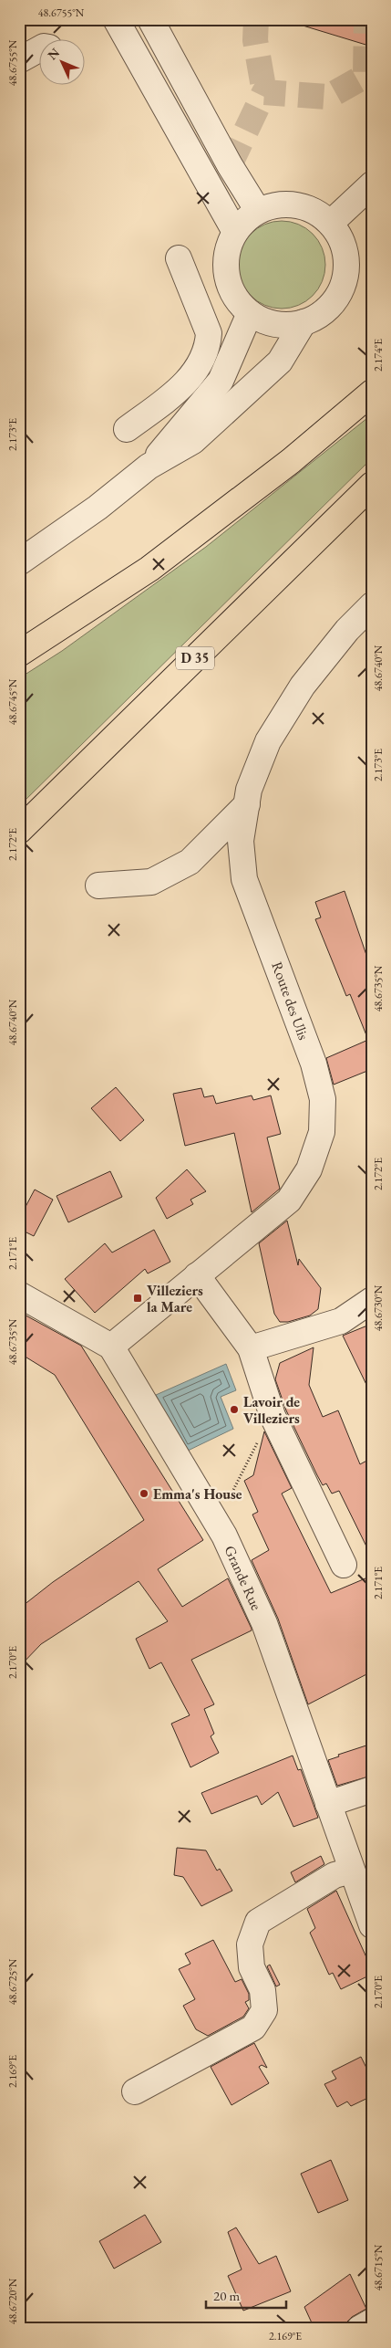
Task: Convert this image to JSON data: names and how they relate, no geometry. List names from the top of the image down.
{
  "streets": {
    "main road": ["D 35"],
    "street": ["Route des Ulis", "Grande Rue"]
  },
  "crossings": [
    ["Route des Ulis", "Grande Rue"]
  ],
  "places": {
    "transit": ["Villeziers la Mare"],
    "other": ["Lavoir de Villeziers", "Emma's House"]
  },
  "scale_bar": "20 m",
  "north": "top left",
  "coordinates": [
    "48.6755°N",
    "2.174°E",
    "2.173°E",
    "48.6740°N",
    "48.6745°N",
    "2.172°E",
    "48.6735°N",
    "2.171°E",
    "48.6730°N",
    "2.170°E",
    "48.6725°N",
    "2.169°E",
    "48.6715°N",
    "48.6720°N"
  ]
}
